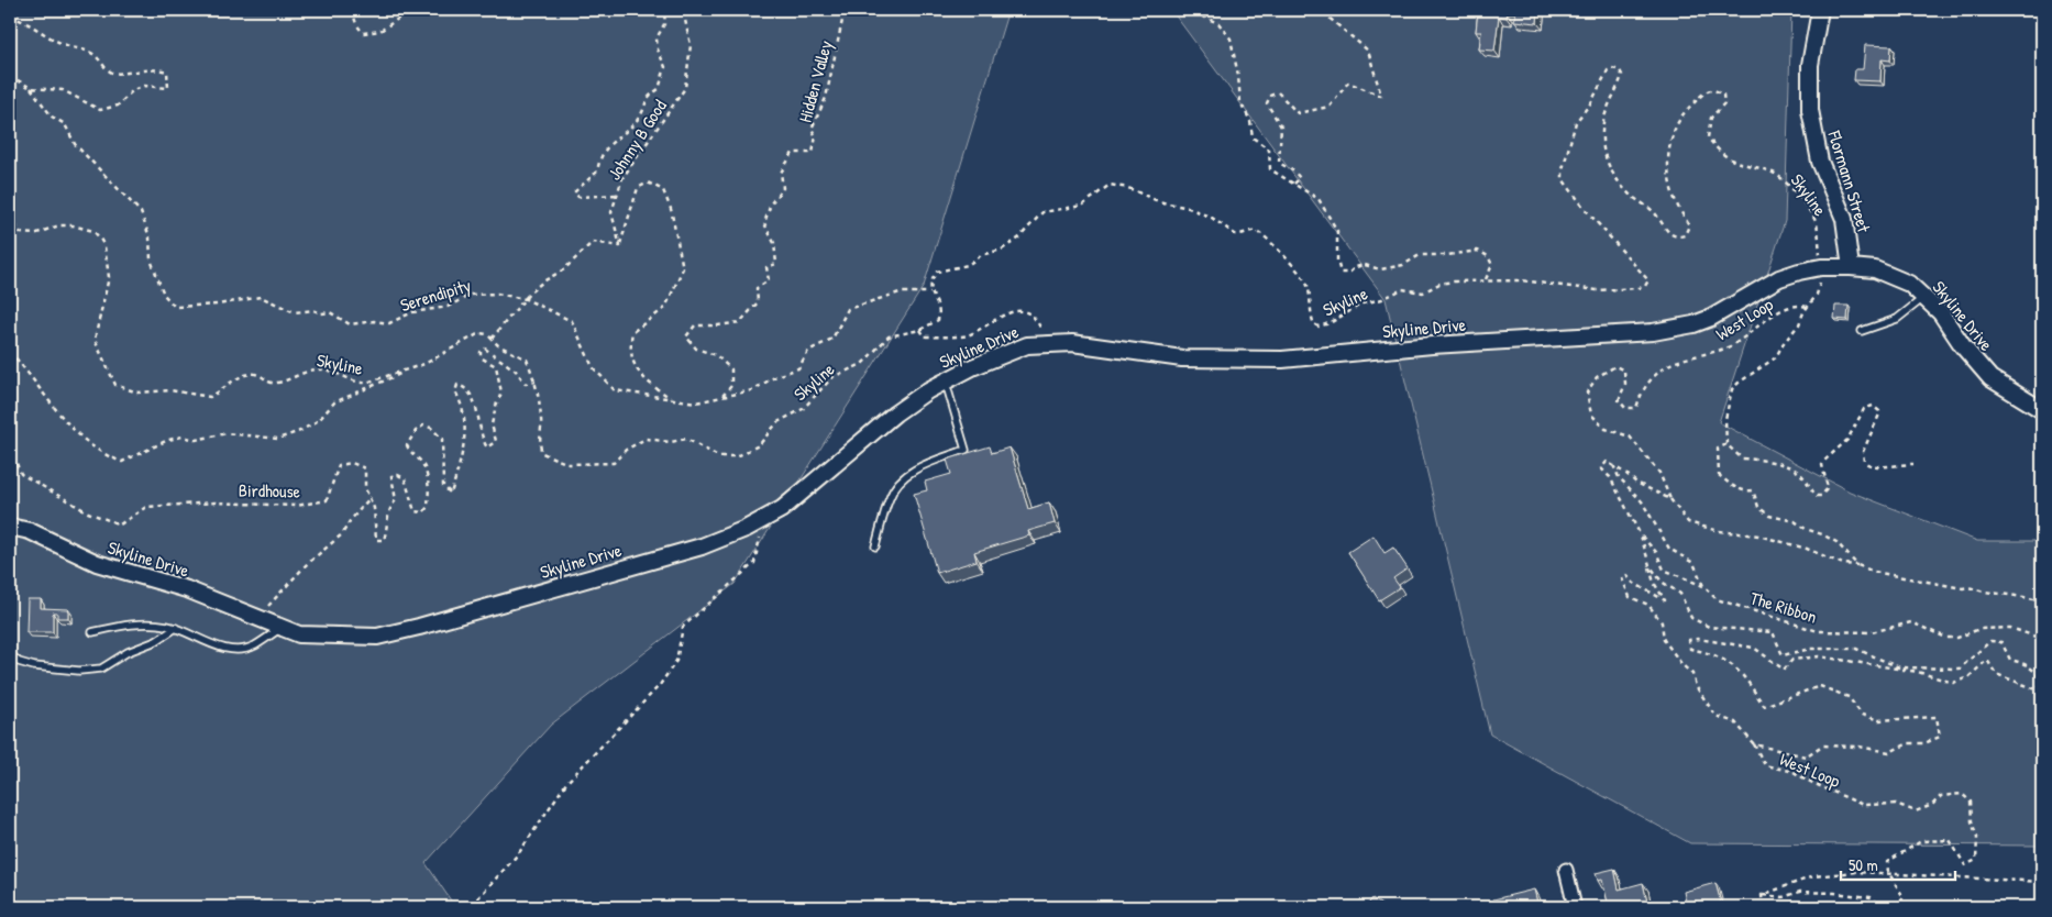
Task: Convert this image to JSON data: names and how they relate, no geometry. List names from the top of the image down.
{
  "streets": {
    "street": ["Flormann Street", "Skyline Drive"],
    "path": [
      "Hidden Valley",
      "Johnny B Good",
      "Skyline",
      "Serendipity",
      "West Loop",
      "Birdhouse",
      "The Ribbon"
    ]
  },
  "crossings": [
    ["Hidden Valley", "Serendipity"],
    ["Flormann Street", "Skyline Drive"],
    ["Skyline", "Serendipity"],
    ["Skyline", "Skyline Drive"],
    ["Skyline", "West Loop"],
    ["Skyline", "Birdhouse"],
    ["West Loop", "The Ribbon"]
  ],
  "scale_bar": "50 m"
}
